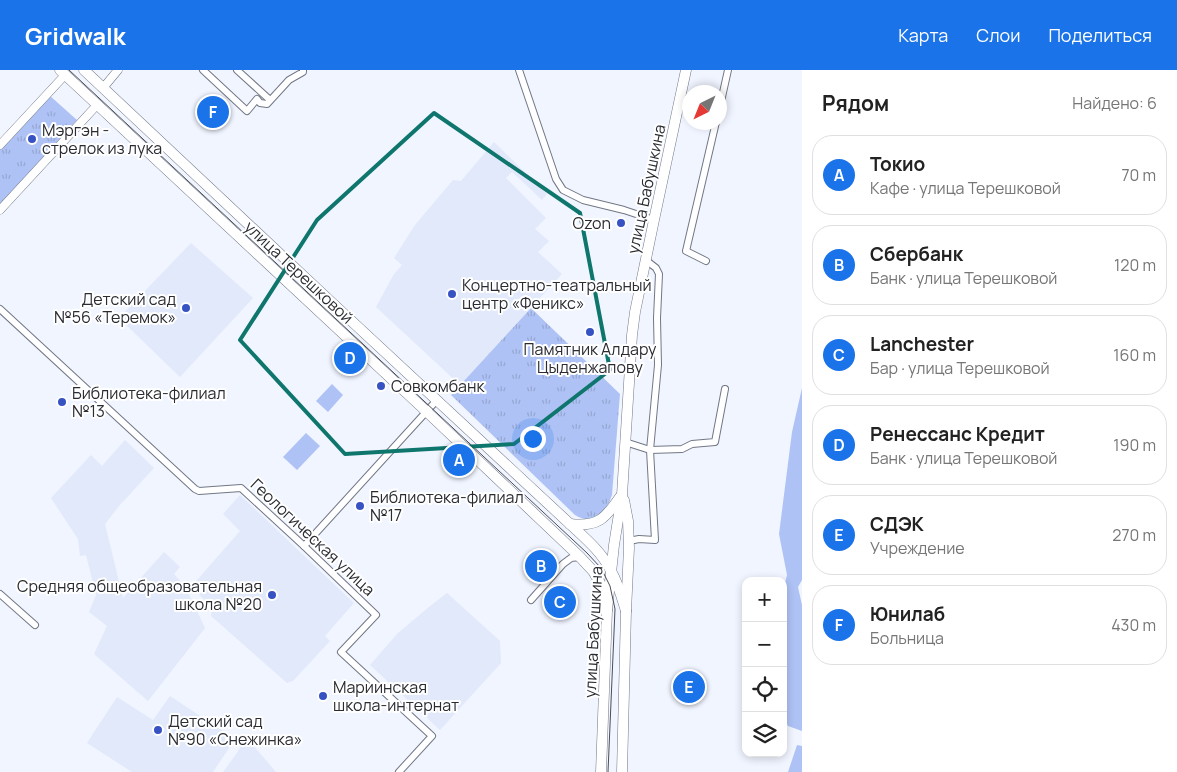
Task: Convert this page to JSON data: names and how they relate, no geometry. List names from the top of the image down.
{
  "streets": {
    "main road": ["улица Бабушкина", "улица Терешковой"],
    "street": ["Геологическая улица"]
  },
  "crossings": [
    ["улица Бабушкина", "улица Терешковой"]
  ],
  "places": [
    "Мэргэн - стрелок из лука",
    "Ozon",
    "Концертно-театральный центр «Феникс»",
    "Детский сад №56 «Теремок»",
    "Памятник Алдару Цыденжапову",
    "Совкомбанк",
    "Библиотека-филиал №13",
    "Библиотека-филиал №17",
    "Средняя общеобразовательная школа №20",
    "Мариинская школа-интернат",
    "Детский сад №90 «Снежинка»"
  ],
  "north": "bottom left",
  "page": {
    "header": "Gridwalk",
    "nav": ["Карта", "Слои", "Поделиться"],
    "heading": ["Рядом", "Найдено: 6"],
    "pins": [
      "F",
      "D",
      "A",
      "B",
      "C",
      "E"
    ],
    "list": [
      {
        "mark": "A",
        "name": "Токио",
        "note": "Кафе · улица Терешковой",
        "value": "70 m"
      },
      {
        "mark": "B",
        "name": "Сбербанк",
        "note": "Банк · улица Терешковой",
        "value": "120 m"
      },
      {
        "mark": "C",
        "name": "Lanchester",
        "note": "Бар · улица Терешковой",
        "value": "160 m"
      },
      {
        "mark": "D",
        "name": "Ренессанс Кредит",
        "note": "Банк · улица Терешковой",
        "value": "190 m"
      },
      {
        "mark": "E",
        "name": "СДЭК",
        "note": "Учреждение",
        "value": "270 m"
      },
      {
        "mark": "F",
        "name": "Юнилаб",
        "note": "Больница",
        "value": "430 m"
      }
    ],
    "map_buttons": ["+", "−"]
  }
}
